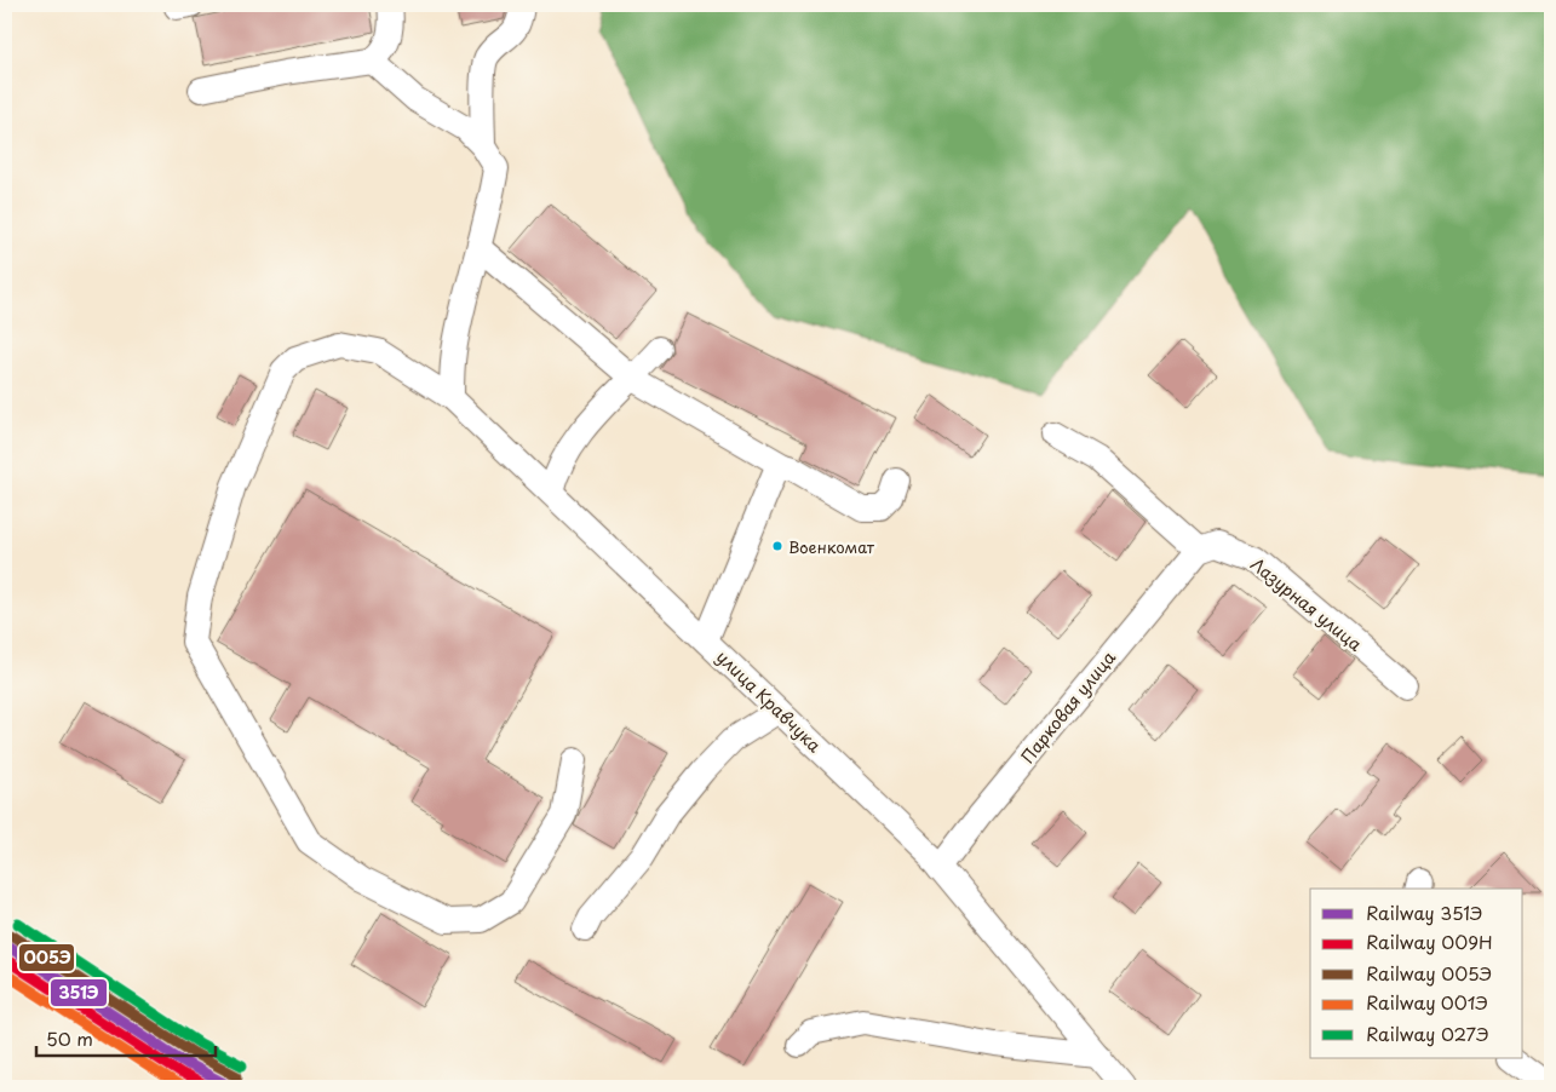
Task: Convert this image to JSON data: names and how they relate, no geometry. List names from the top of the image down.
{
  "streets": {
    "lane": ["Лазурная улица", "улица Кравчука", "Парковая улица"]
  },
  "crossings": [
    ["Лазурная улица", "Парковая улица"],
    ["улица Кравчука", "Парковая улица"]
  ],
  "places": ["Военкомат"],
  "lines": [
    "rail line 027Э",
    "rail line 005Э",
    "rail line 351Э",
    "rail line 009Н",
    "rail line 001Э"
  ],
  "legend": [
    "Railway 351Э",
    "Railway 009Н",
    "Railway 005Э",
    "Railway 001Э",
    "Railway 027Э"
  ],
  "scale_bar": "50 m"
}
